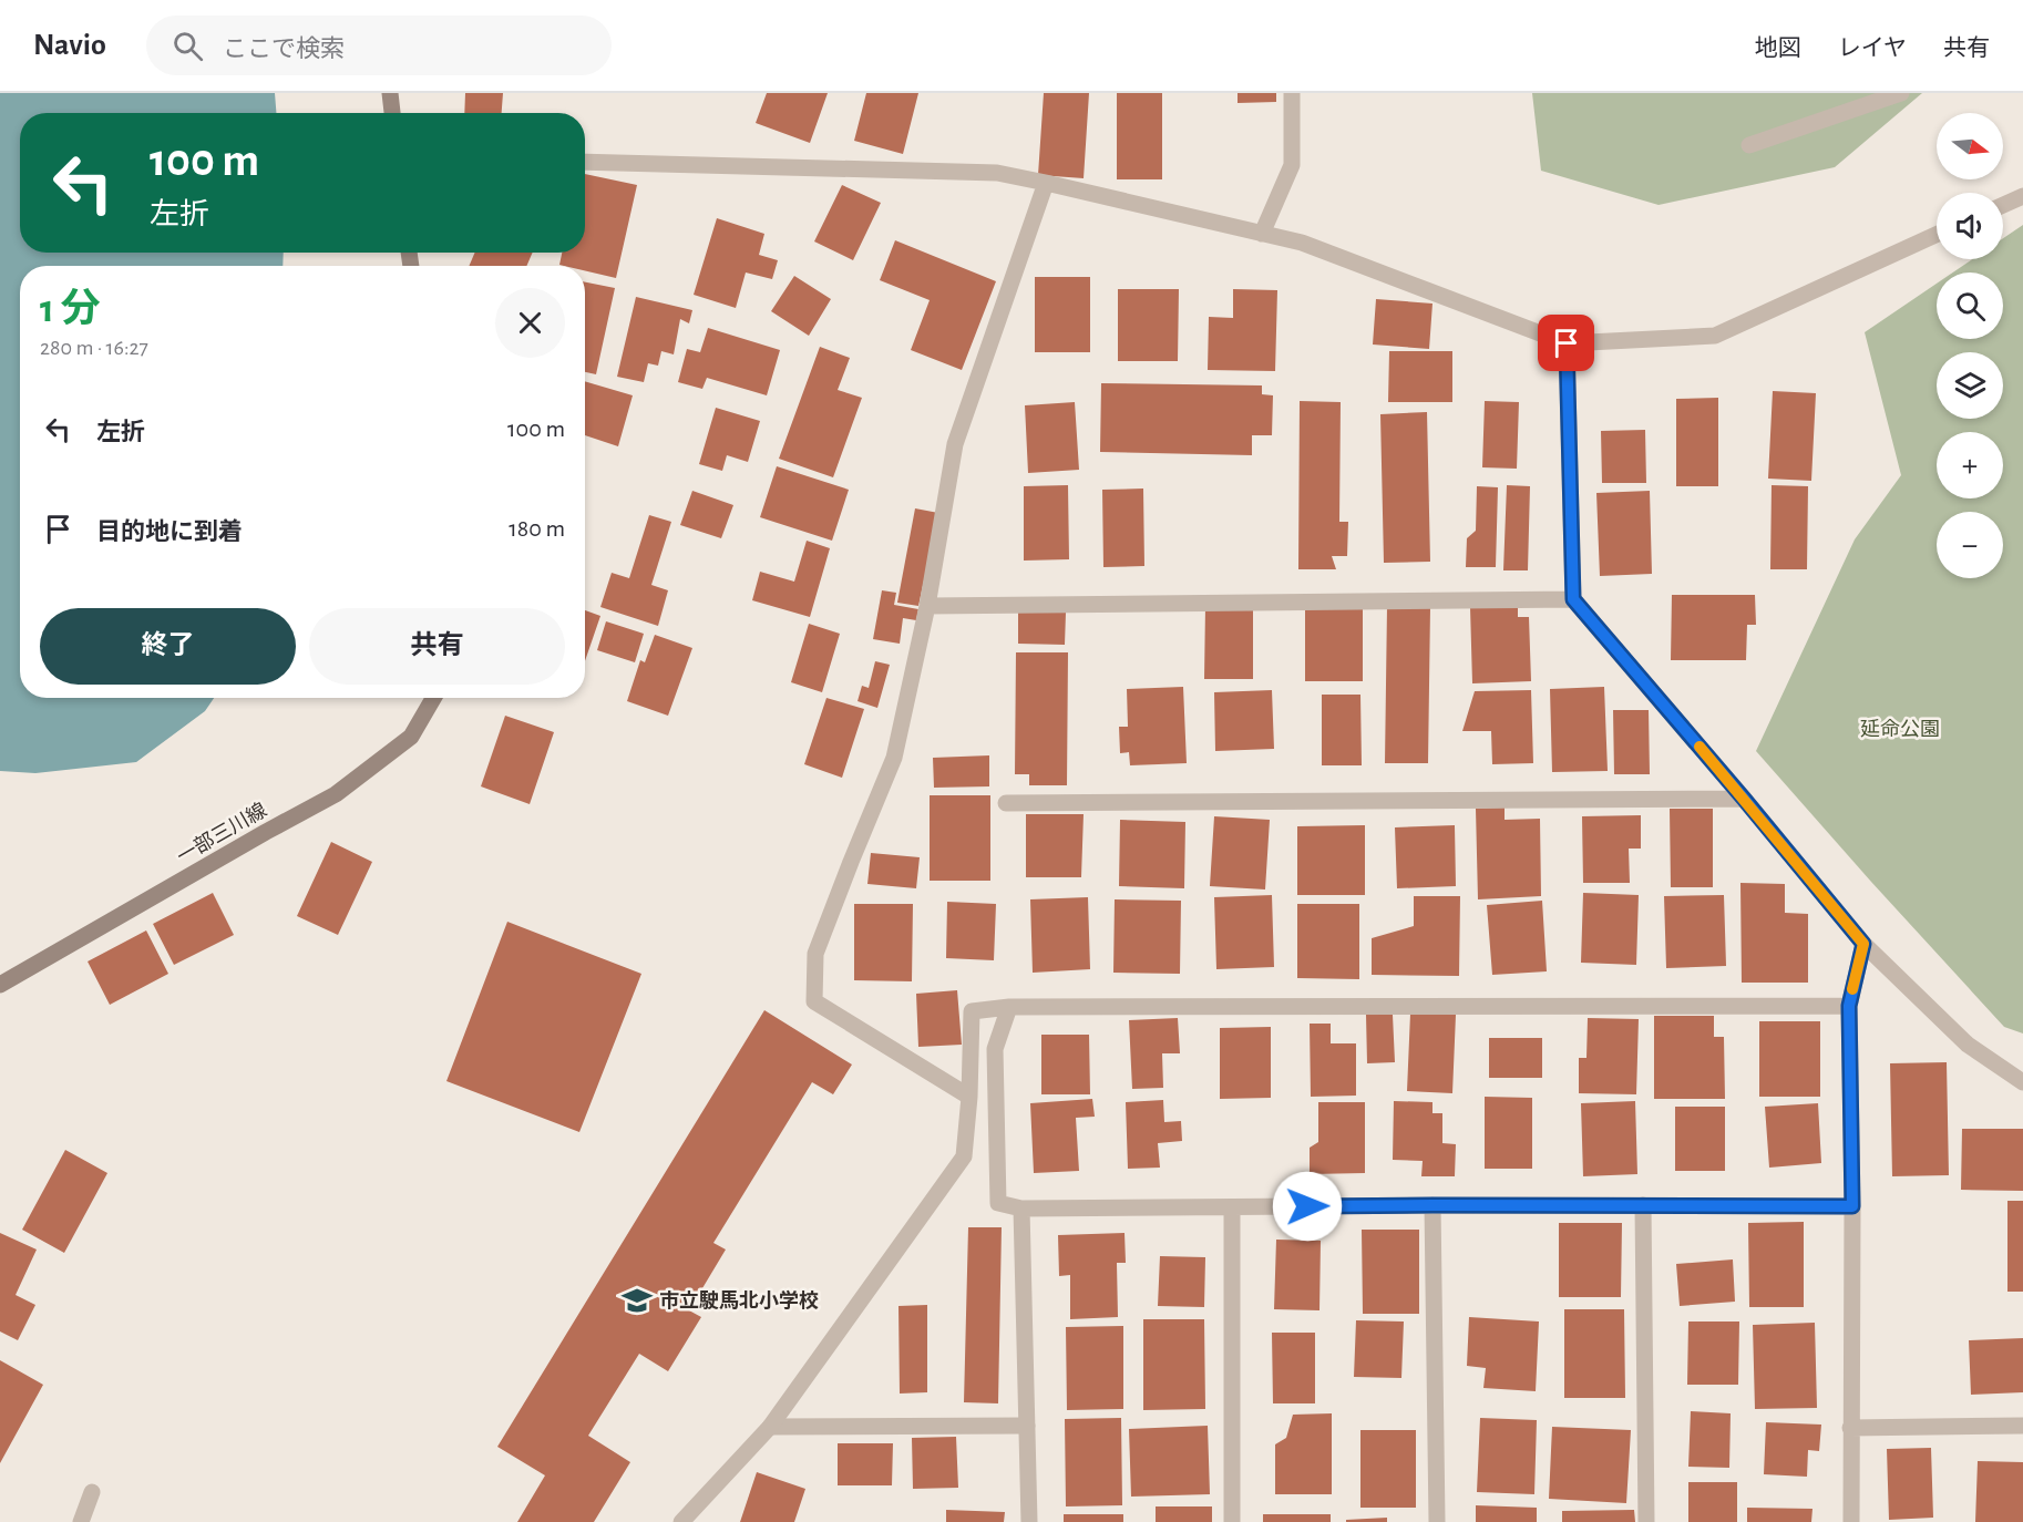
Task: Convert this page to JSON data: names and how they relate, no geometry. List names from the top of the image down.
{
  "streets": {
    "main road": ["一部三川線"]
  },
  "parks": ["延命公園"],
  "places": {
    "school or university": ["市立駛馬北小学校"]
  },
  "north": "right",
  "page": {
    "header": "Navio",
    "search": "ここで検索",
    "nav": ["地図", "レイヤ", "共有"],
    "map_buttons": ["+", "−"],
    "turn": ["100 m", "左折"],
    "heading": ["1 分", "280 m · 16:27"],
    "list": [
      {
        "name": "左折",
        "value": "100 m"
      },
      {
        "name": "目的地に到着",
        "value": "180 m"
      }
    ],
    "buttons": ["終了", "共有"]
  }
}
